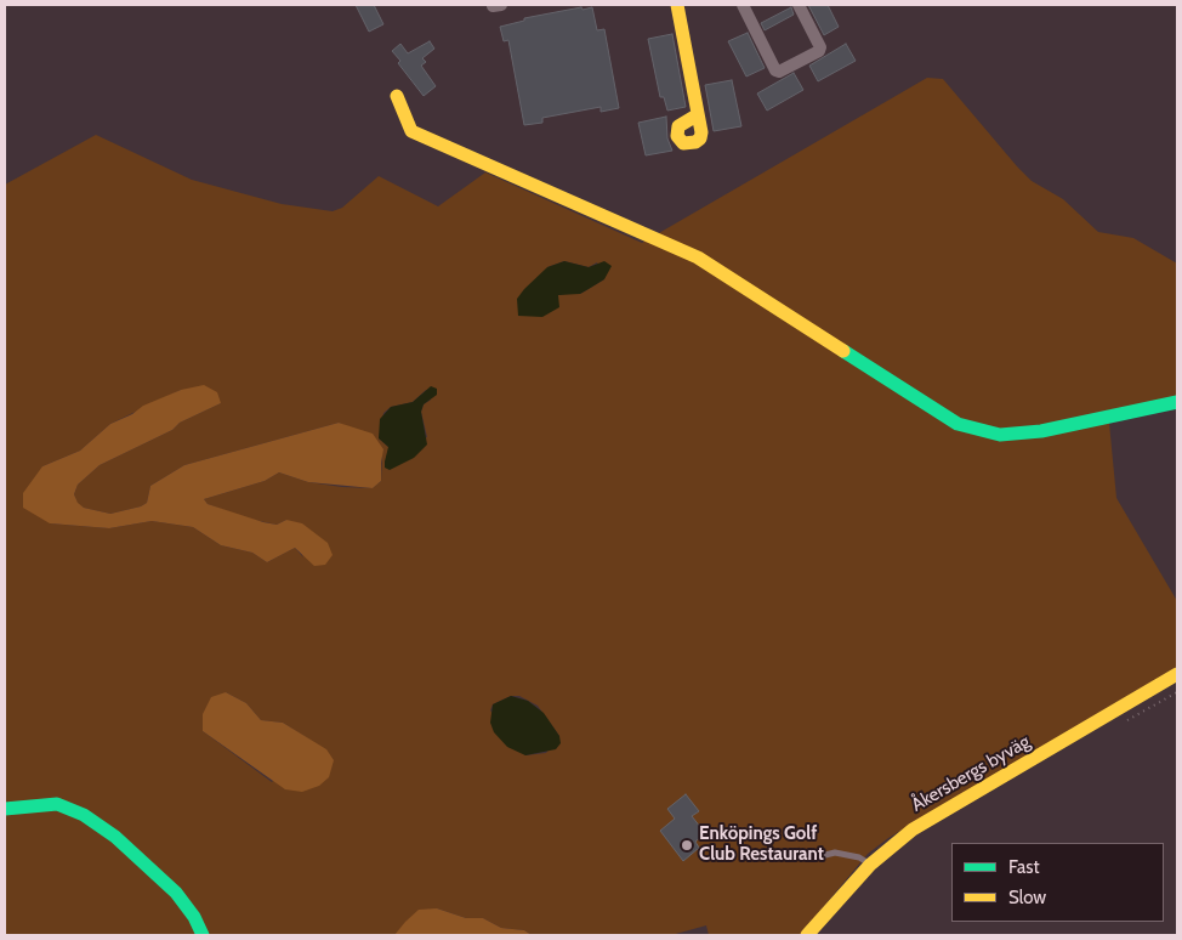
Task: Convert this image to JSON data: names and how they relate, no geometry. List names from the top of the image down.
{
  "streets": {
    "street": ["Åkersbergs byväg"]
  },
  "places": ["Enköpings Golf Club Restaurant"],
  "legend": ["Fast", "Slow"]
}
